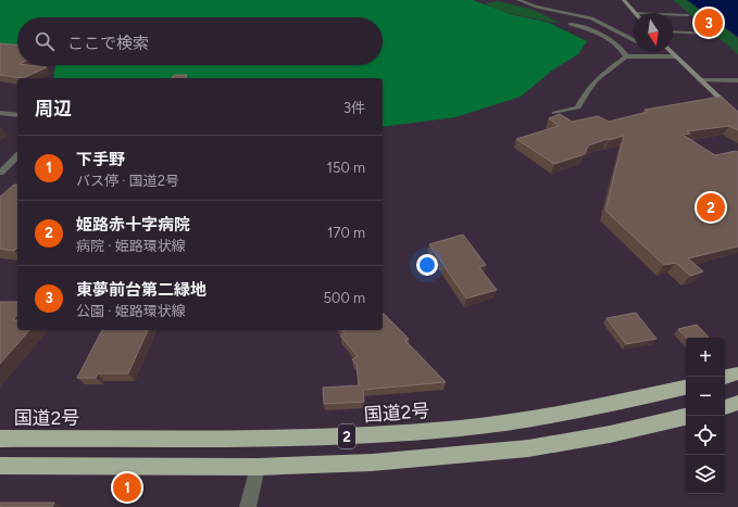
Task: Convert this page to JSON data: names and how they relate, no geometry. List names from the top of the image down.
{
  "streets": {
    "highway": ["国道2号", "2"]
  },
  "north": "bottom",
  "page": {
    "pins": ["3", "2", "1"],
    "search": "ここで検索",
    "heading": ["周辺", "3件"],
    "list": [
      {
        "mark": "1",
        "name": "下手野",
        "note": "バス停 · 国道2号",
        "value": "150 m"
      },
      {
        "mark": "2",
        "name": "姫路赤十字病院",
        "note": "病院 · 姫路環状線",
        "value": "170 m"
      },
      {
        "mark": "3",
        "name": "東夢前台第二緑地",
        "note": "公園 · 姫路環状線",
        "value": "500 m"
      }
    ],
    "map_buttons": ["+", "−"]
  }
}
